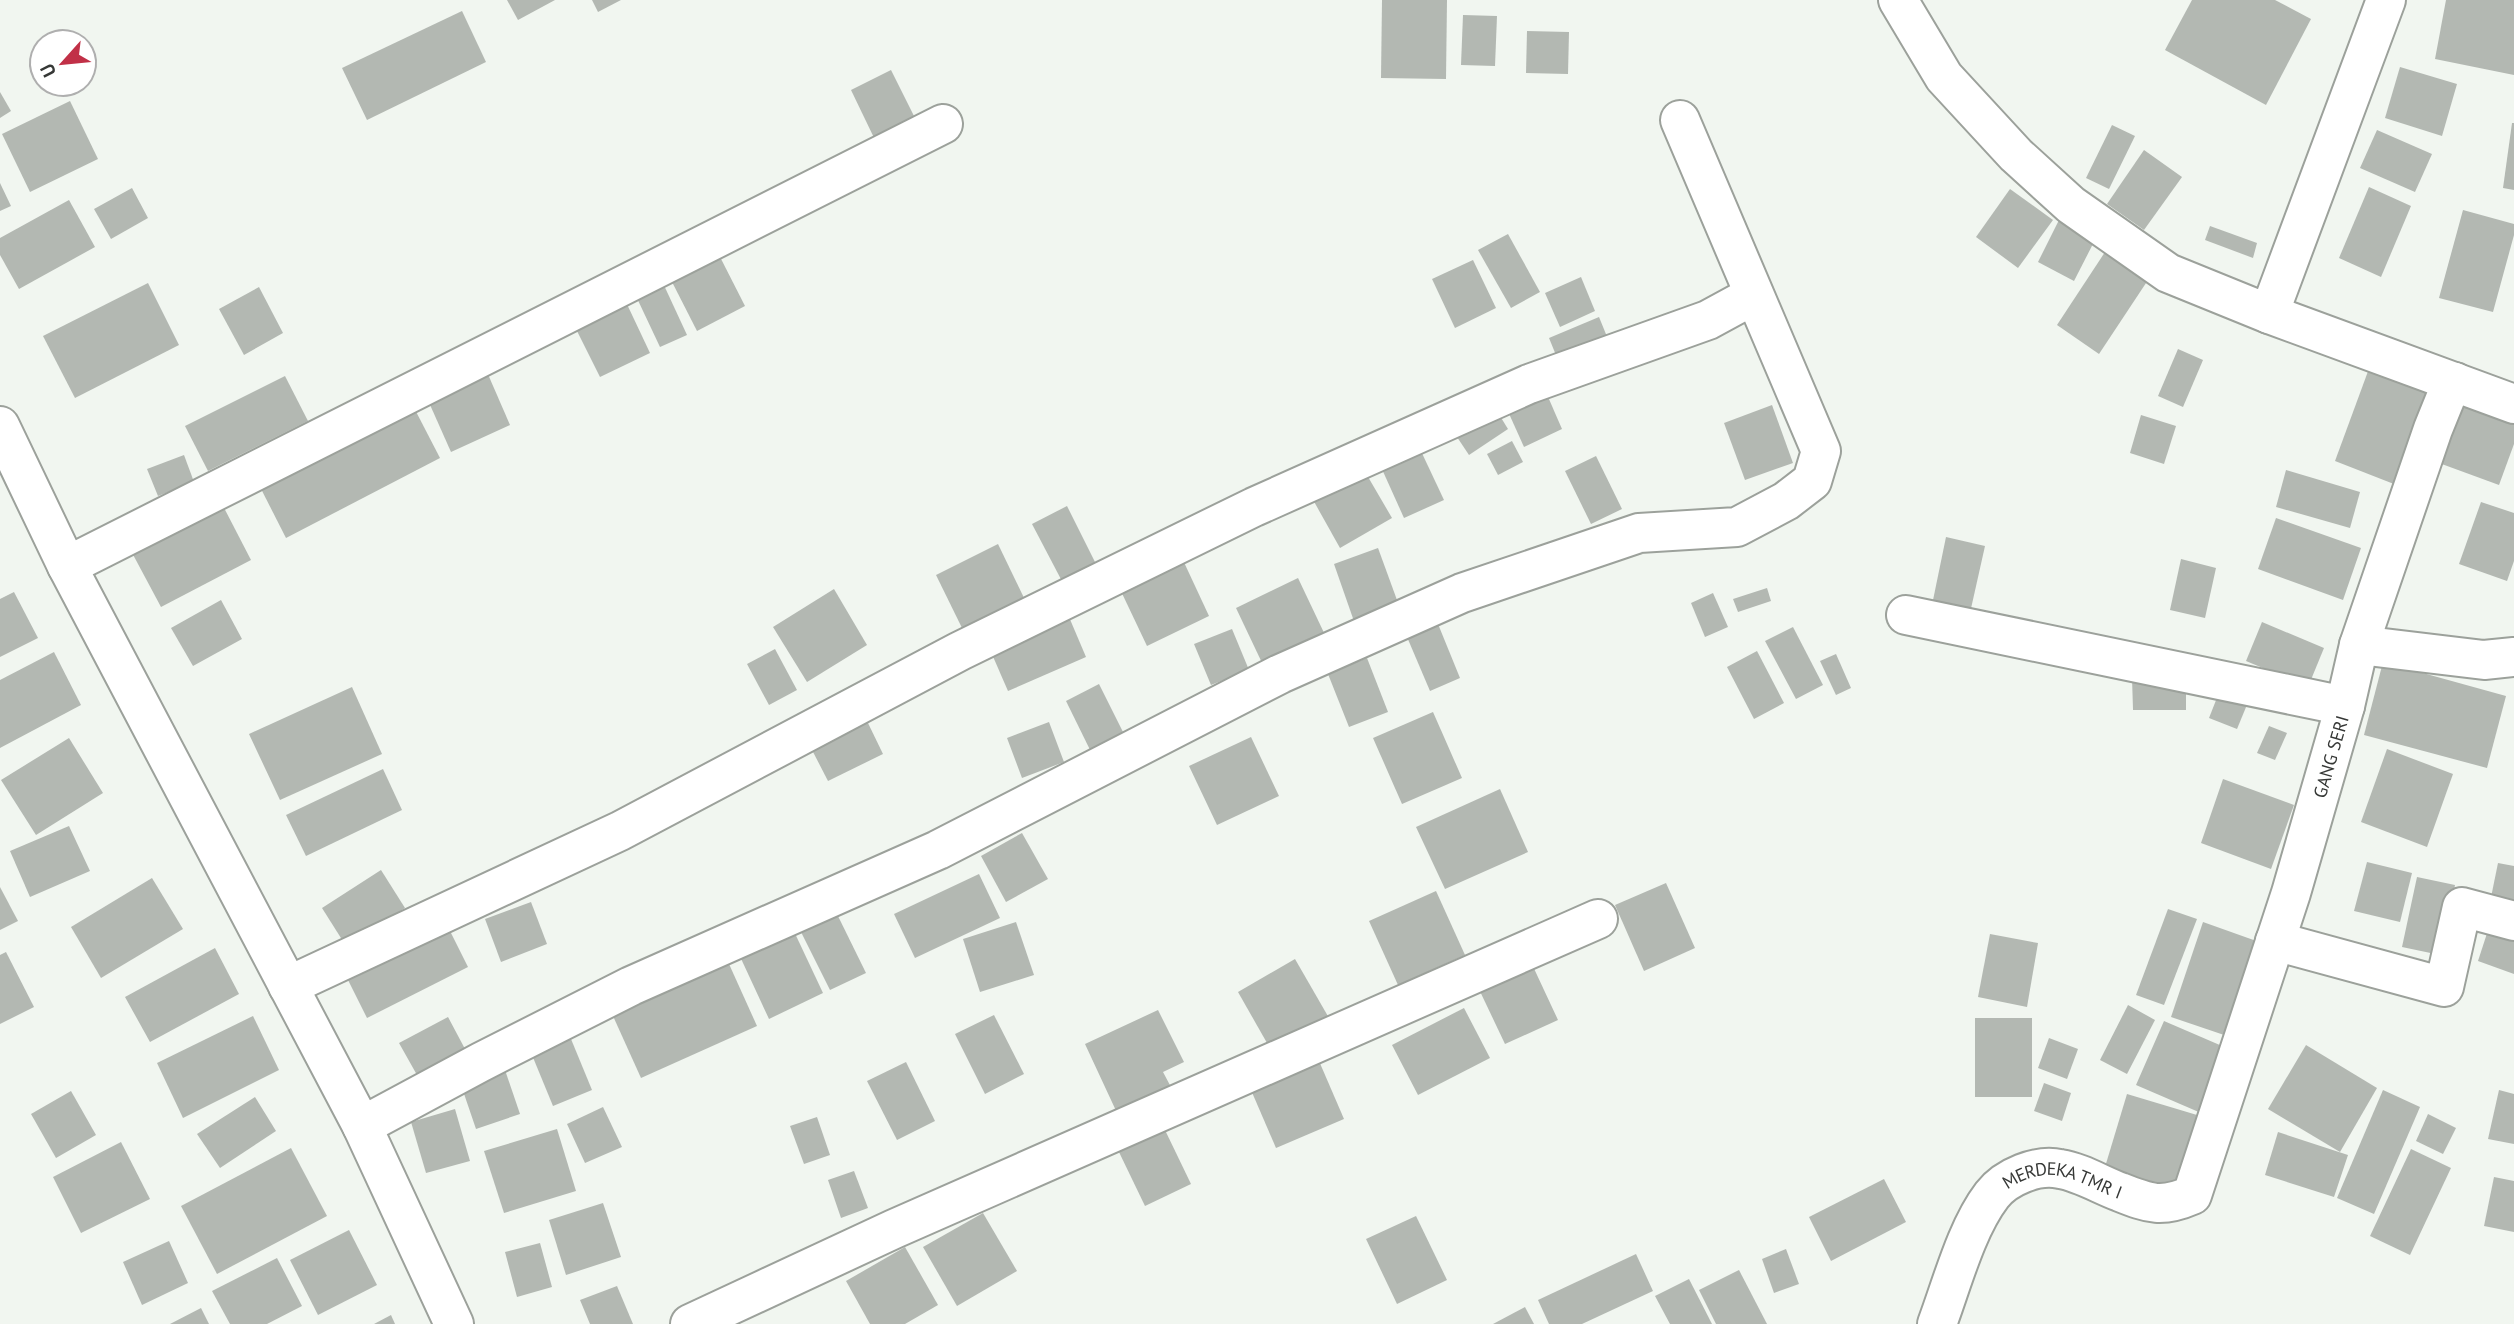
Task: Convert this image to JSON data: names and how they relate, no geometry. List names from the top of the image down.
{
  "streets": {
    "street": ["GANG SERI", "MERDEKA TMR I"]
  },
  "crossings": [
    ["GANG SERI", "MERDEKA TMR I"]
  ],
  "north": "bottom left"
}
